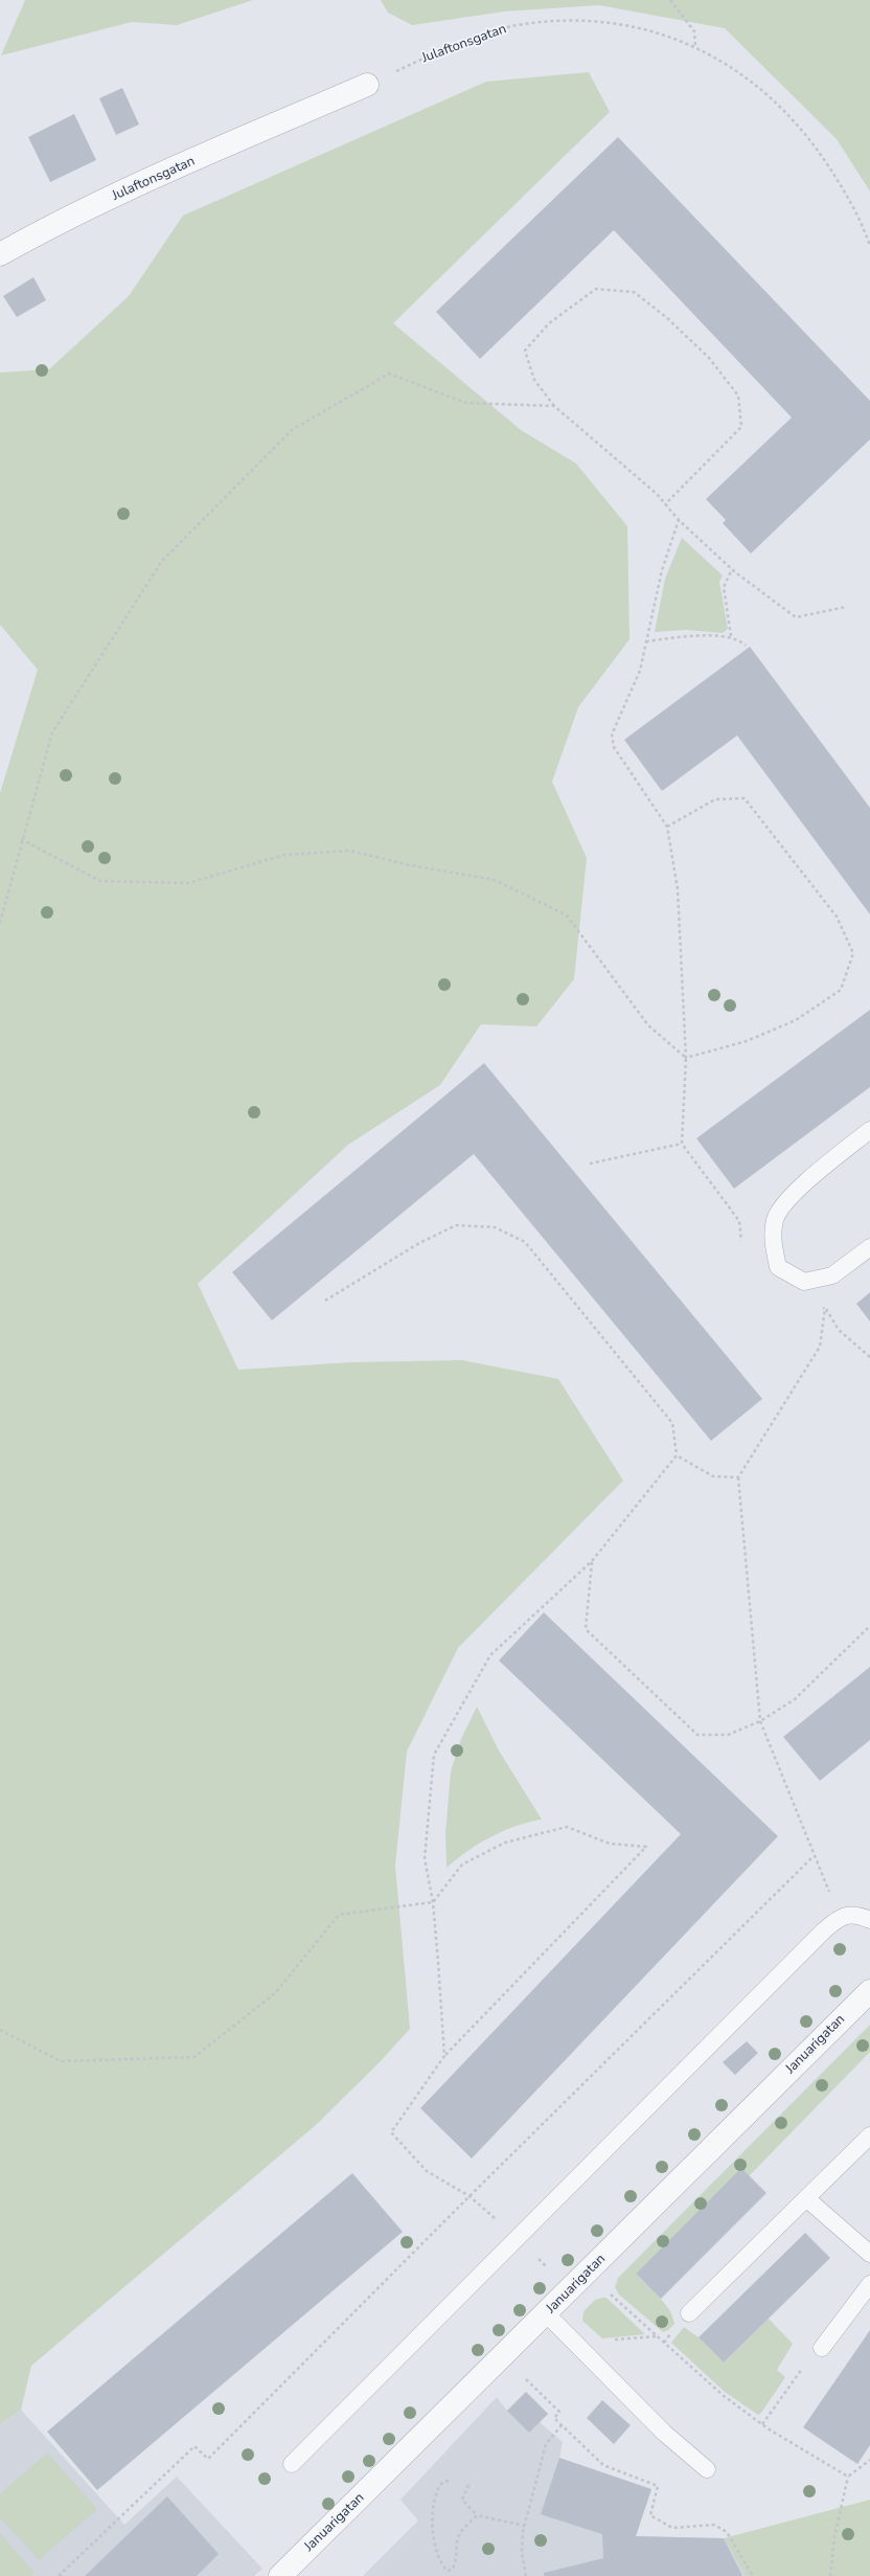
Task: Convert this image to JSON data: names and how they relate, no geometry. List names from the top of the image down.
{
  "streets": {
    "street": ["Julaftonsgatan", "Januarigatan"]
  }
}
